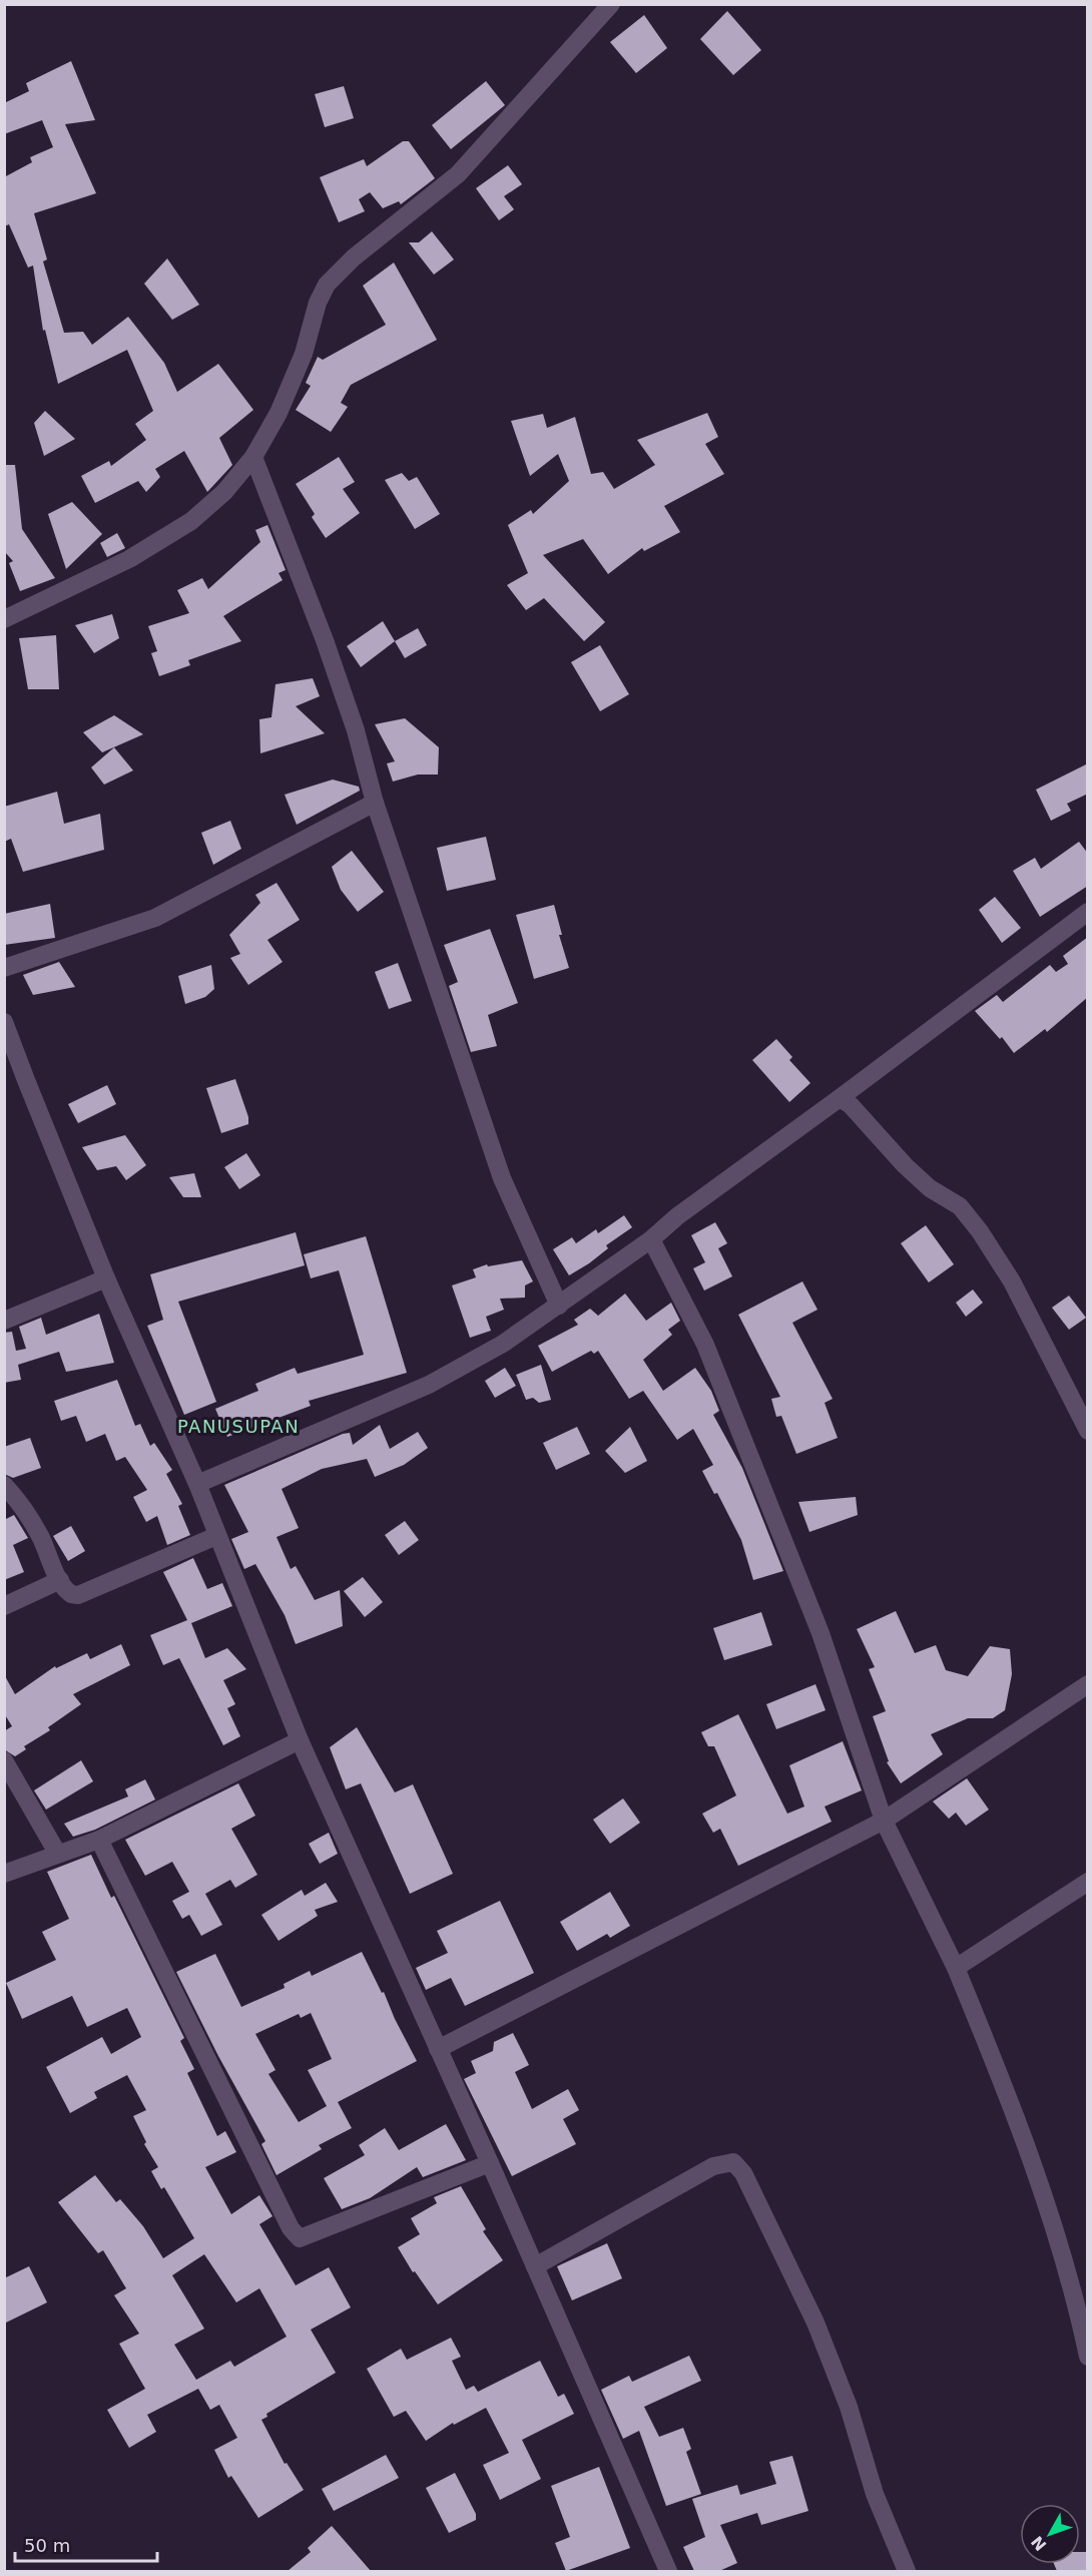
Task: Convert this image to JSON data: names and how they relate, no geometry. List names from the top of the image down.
{
  "districts": ["PANUSUPAN"],
  "scale_bar": "50 m",
  "north": "bottom left"
}
